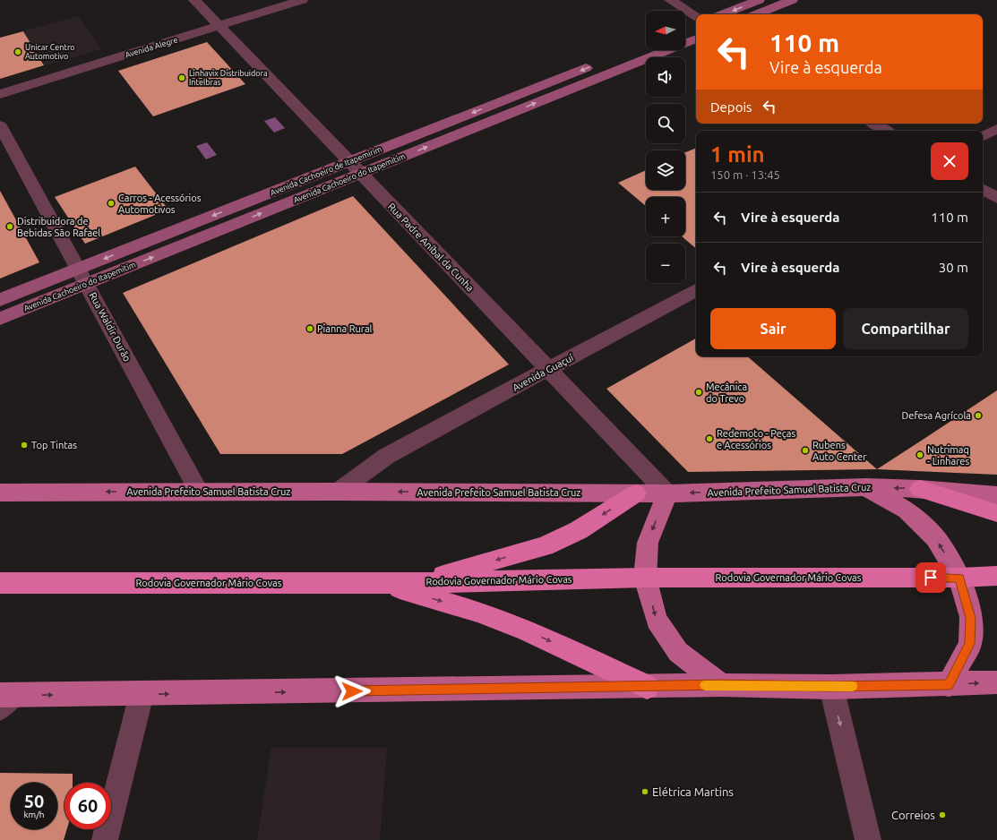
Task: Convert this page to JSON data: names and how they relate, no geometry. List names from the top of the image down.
{
  "streets": {
    "highway": ["Rodovia Governador Mário Covas"],
    "main road": ["Avenida Prefeito Samuel Batista Cruz"],
    "street": [
      "Avenida Alegre",
      "Avenida Cachoeiro de Itapemirim",
      "Avenida Cachoeiro do Itapemitim",
      "Rua Padre Aníbal da Cunha",
      "Rua Waldir Durão",
      "Avenida Guaçuí"
    ]
  },
  "crossings": [
    ["Avenida Alegre", "Rua Padre Aníbal da Cunha"],
    ["Avenida Cachoeiro de Itapemirim", "Avenida Cachoeiro do Itapemitim"],
    ["Avenida Cachoeiro de Itapemirim", "Rua Padre Aníbal da Cunha"],
    ["Avenida Cachoeiro de Itapemirim", "Rua Waldir Durão"],
    ["Avenida Cachoeiro do Itapemitim", "Rua Padre Aníbal da Cunha"],
    ["Avenida Cachoeiro do Itapemitim", "Rua Waldir Durão"],
    ["Rua Padre Aníbal da Cunha", "Avenida Guaçuí"],
    ["Rua Padre Aníbal da Cunha", "Avenida Prefeito Samuel Batista Cruz"],
    ["Rua Waldir Durão", "Avenida Prefeito Samuel Batista Cruz"],
    ["Avenida Guaçuí", "Avenida Prefeito Samuel Batista Cruz"]
  ],
  "one_way": ["Avenida Cachoeiro de Itapemirim", "Avenida Cachoeiro do Itapemitim", "Avenida Prefeito Samuel Batista Cruz"],
  "places": [
    "Unicar Centro Automotivo",
    "Linhavix Distribuidora Intelbras",
    "Carros - Acessórios Automotivos",
    "Distribuidora de Bebidas São Rafael",
    "Pianna Rural",
    "Mecânica do Trevo",
    "Defesa Agrícola",
    "Redemoto - Peças e Acessórios",
    "Top Tintas",
    "Rubens Auto Center",
    "Nutrimaq - Linhares",
    "Elétrica Martins",
    "Correios"
  ],
  "north": "left",
  "page": {
    "map_buttons": ["+", "−"],
    "turn": ["110 m", "Vire à esquerda"],
    "then": "Depois",
    "heading": ["1 min", "150 m · 13:45"],
    "list": [
      {
        "name": "Vire à esquerda",
        "value": "110 m"
      },
      {
        "name": "Vire à esquerda",
        "value": "30 m"
      }
    ],
    "buttons": ["Sair", "Compartilhar"],
    "speed": "50 km/h",
    "limit": "60"
  }
}
